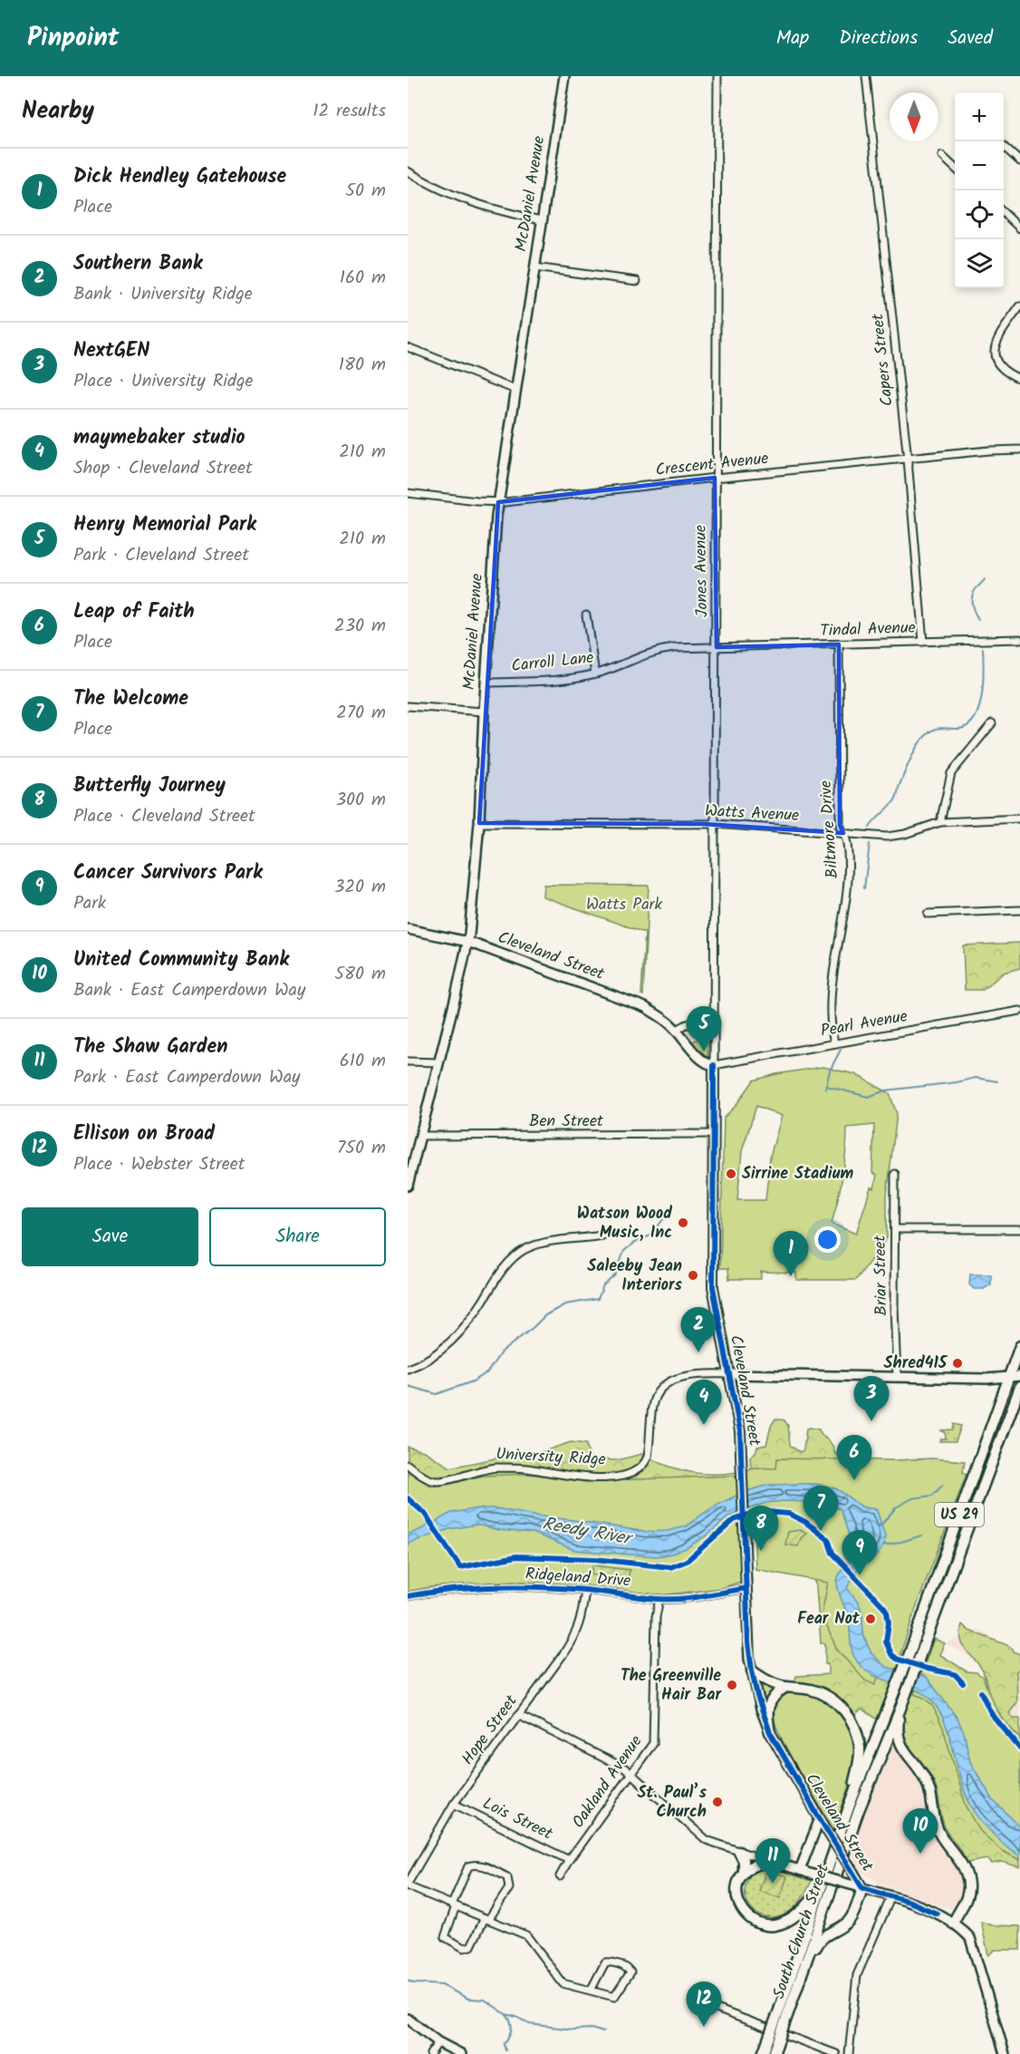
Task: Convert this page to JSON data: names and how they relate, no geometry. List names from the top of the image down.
{
  "streets": {
    "main road": ["US 29", "South Church Street"],
    "street": [
      "McDaniel Avenue",
      "Capers Street",
      "Crescent Avenue",
      "Jones Avenue",
      "Tindal Avenue",
      "Carroll Lane",
      "Watts Avenue",
      "Biltmore Drive",
      "Cleveland Street",
      "Pearl Avenue",
      "Ben Street",
      "Briar Street",
      "University Ridge",
      "Ridgeland Drive",
      "Hope Street",
      "Oakland Avenue",
      "Lois Street"
    ]
  },
  "crossings": [
    ["McDaniel Avenue", "Crescent Avenue"],
    ["McDaniel Avenue", "Carroll Lane"],
    ["McDaniel Avenue", "Watts Avenue"],
    ["McDaniel Avenue", "Cleveland Street"],
    ["McDaniel Avenue", "Ben Street"],
    ["Capers Street", "Crescent Avenue"],
    ["Capers Street", "Tindal Avenue"],
    ["Crescent Avenue", "Jones Avenue"],
    ["Jones Avenue", "Tindal Avenue"],
    ["Jones Avenue", "Carroll Lane"],
    ["Jones Avenue", "Watts Avenue"],
    ["Jones Avenue", "Cleveland Street"],
    ["Jones Avenue", "Pearl Avenue"],
    ["Tindal Avenue", "Carroll Lane"],
    ["Tindal Avenue", "Biltmore Drive"],
    ["Watts Avenue", "Biltmore Drive"],
    ["Biltmore Drive", "Pearl Avenue"],
    ["Cleveland Street", "Pearl Avenue"],
    ["Cleveland Street", "Ben Street"],
    ["Cleveland Street", "University Ridge"],
    ["Cleveland Street", "Ridgeland Drive"],
    ["Briar Street", "University Ridge"],
    ["University Ridge", "South Church Street"],
    ["Ridgeland Drive", "Hope Street"],
    ["Ridgeland Drive", "Oakland Avenue"],
    ["Hope Street", "Lois Street"],
    ["Oakland Avenue", "Lois Street"]
  ],
  "water": ["Reedy River"],
  "parks": ["Watts Park"],
  "places": [
    "Sirrine Stadium",
    "Watson Wood Music, Inc",
    "Saleeby Jean Interiors",
    "Shred415",
    "Fear Not",
    "The Greenville Hair Bar",
    "St. Paul’s Church"
  ],
  "north": "bottom",
  "page": {
    "header": "Pinpoint",
    "nav": ["Map", "Directions", "Saved"],
    "heading": ["Nearby", "12 results"],
    "map_buttons": ["+", "−"],
    "list": [
      {
        "mark": "1",
        "name": "Dick Hendley Gatehouse",
        "note": "Place",
        "value": "50 m"
      },
      {
        "mark": "2",
        "name": "Southern Bank",
        "note": "Bank · University Ridge",
        "value": "160 m"
      },
      {
        "mark": "3",
        "name": "NextGEN",
        "note": "Place · University Ridge",
        "value": "180 m"
      },
      {
        "mark": "4",
        "name": "maymebaker studio",
        "note": "Shop · Cleveland Street",
        "value": "210 m"
      },
      {
        "mark": "5",
        "name": "Henry Memorial Park",
        "note": "Park · Cleveland Street",
        "value": "210 m"
      },
      {
        "mark": "6",
        "name": "Leap of Faith",
        "note": "Place",
        "value": "230 m"
      },
      {
        "mark": "7",
        "name": "The Welcome",
        "note": "Place",
        "value": "270 m"
      },
      {
        "mark": "8",
        "name": "Butterfly Journey",
        "note": "Place · Cleveland Street",
        "value": "300 m"
      },
      {
        "mark": "9",
        "name": "Cancer Survivors Park",
        "note": "Park",
        "value": "320 m"
      },
      {
        "mark": "10",
        "name": "United Community Bank",
        "note": "Bank · East Camperdown Way",
        "value": "580 m"
      },
      {
        "mark": "11",
        "name": "The Shaw Garden",
        "note": "Park · East Camperdown Way",
        "value": "610 m"
      },
      {
        "mark": "12",
        "name": "Ellison on Broad",
        "note": "Place · Webster Street",
        "value": "750 m"
      }
    ],
    "pins": [
      "5",
      "1",
      "2",
      "3",
      "4",
      "6",
      "7",
      "8",
      "9",
      "10",
      "11",
      "12"
    ],
    "buttons": ["Save", "Share"]
  }
}
